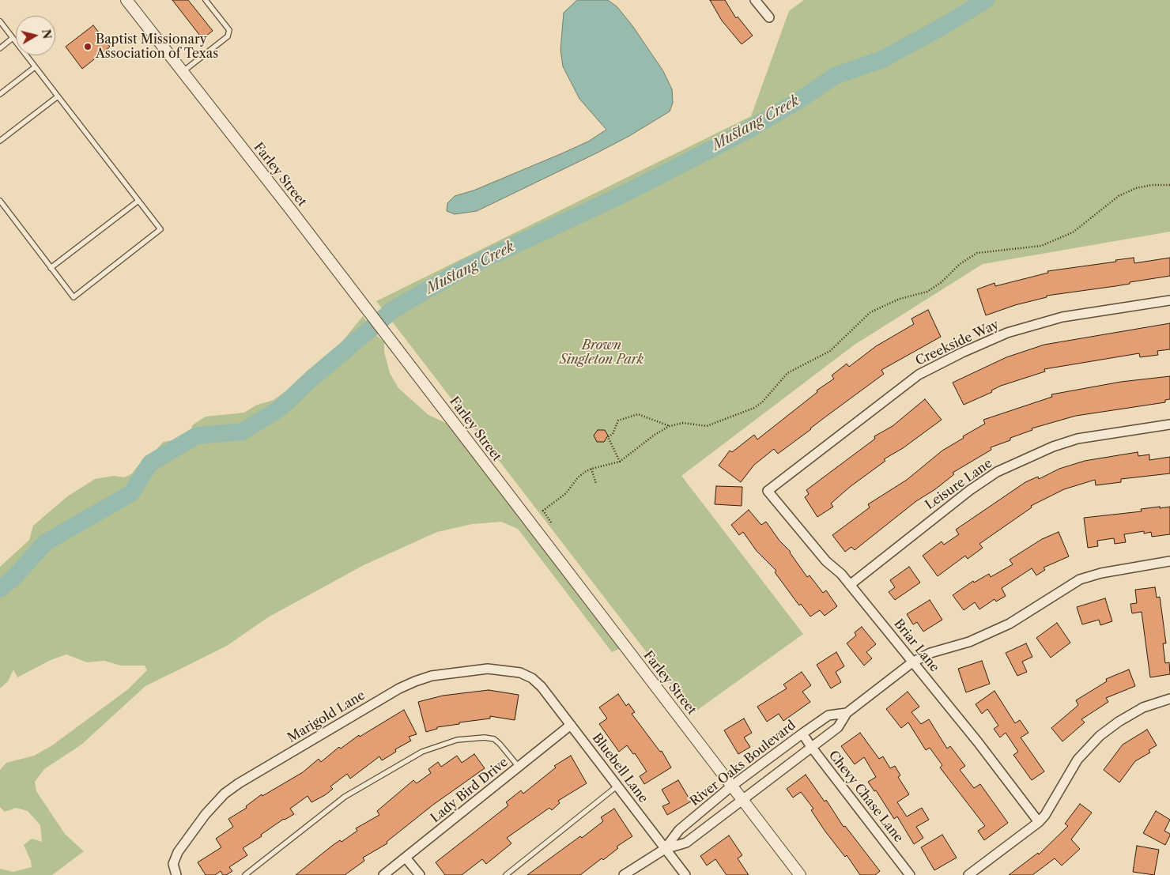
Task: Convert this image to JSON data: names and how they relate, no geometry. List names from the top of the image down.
{
  "streets": {
    "street": [
      "Farley Street",
      "Creekside Way",
      "Leisure Lane",
      "Briar Lane",
      "Marigold Lane",
      "River Oaks Boulevard",
      "Bluebell Lane",
      "Lady Bird Drive",
      "Chevy Chase Lane"
    ]
  },
  "crossings": [
    ["Farley Street", "River Oaks Boulevard"],
    ["Creekside Way", "Briar Lane"],
    ["Leisure Lane", "Briar Lane"],
    ["Briar Lane", "River Oaks Boulevard"],
    ["Marigold Lane", "Bluebell Lane"],
    ["River Oaks Boulevard", "Bluebell Lane"],
    ["River Oaks Boulevard", "Chevy Chase Lane"],
    ["Bluebell Lane", "Lady Bird Drive"]
  ],
  "water": ["Mustang Creek"],
  "parks": ["Brown Singleton Park"],
  "places": ["Baptist Missionary Association of Texas"],
  "north": "right"
}
